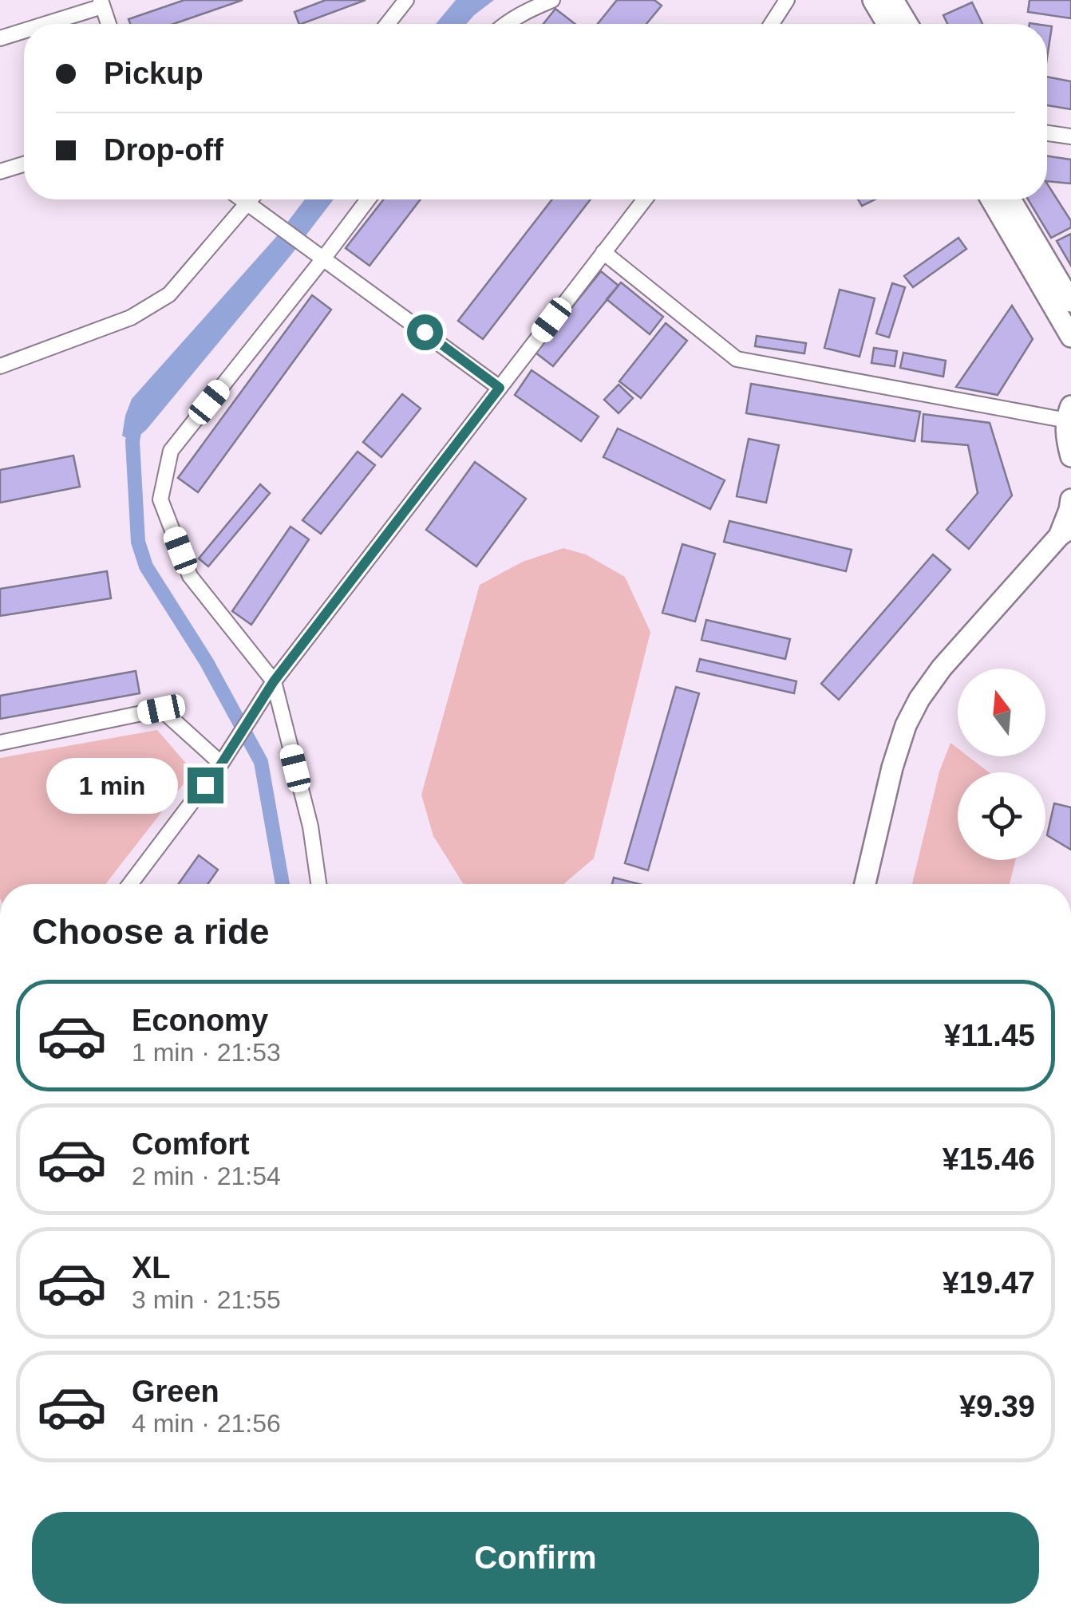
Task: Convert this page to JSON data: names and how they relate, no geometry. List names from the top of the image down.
{
  "north": "top",
  "page": {
    "banner": ["Pickup", "Drop-off"],
    "bubble": "1 min",
    "heading": "Choose a ride",
    "list": [
      {
        "name": "Economy",
        "note": "1 min · 21:53",
        "value": "¥11.45"
      },
      {
        "name": "Comfort",
        "note": "2 min · 21:54",
        "value": "¥15.46"
      },
      {
        "name": "XL",
        "note": "3 min · 21:55",
        "value": "¥19.47"
      },
      {
        "name": "Green",
        "note": "4 min · 21:56",
        "value": "¥9.39"
      }
    ],
    "buttons": "Confirm"
  }
}
